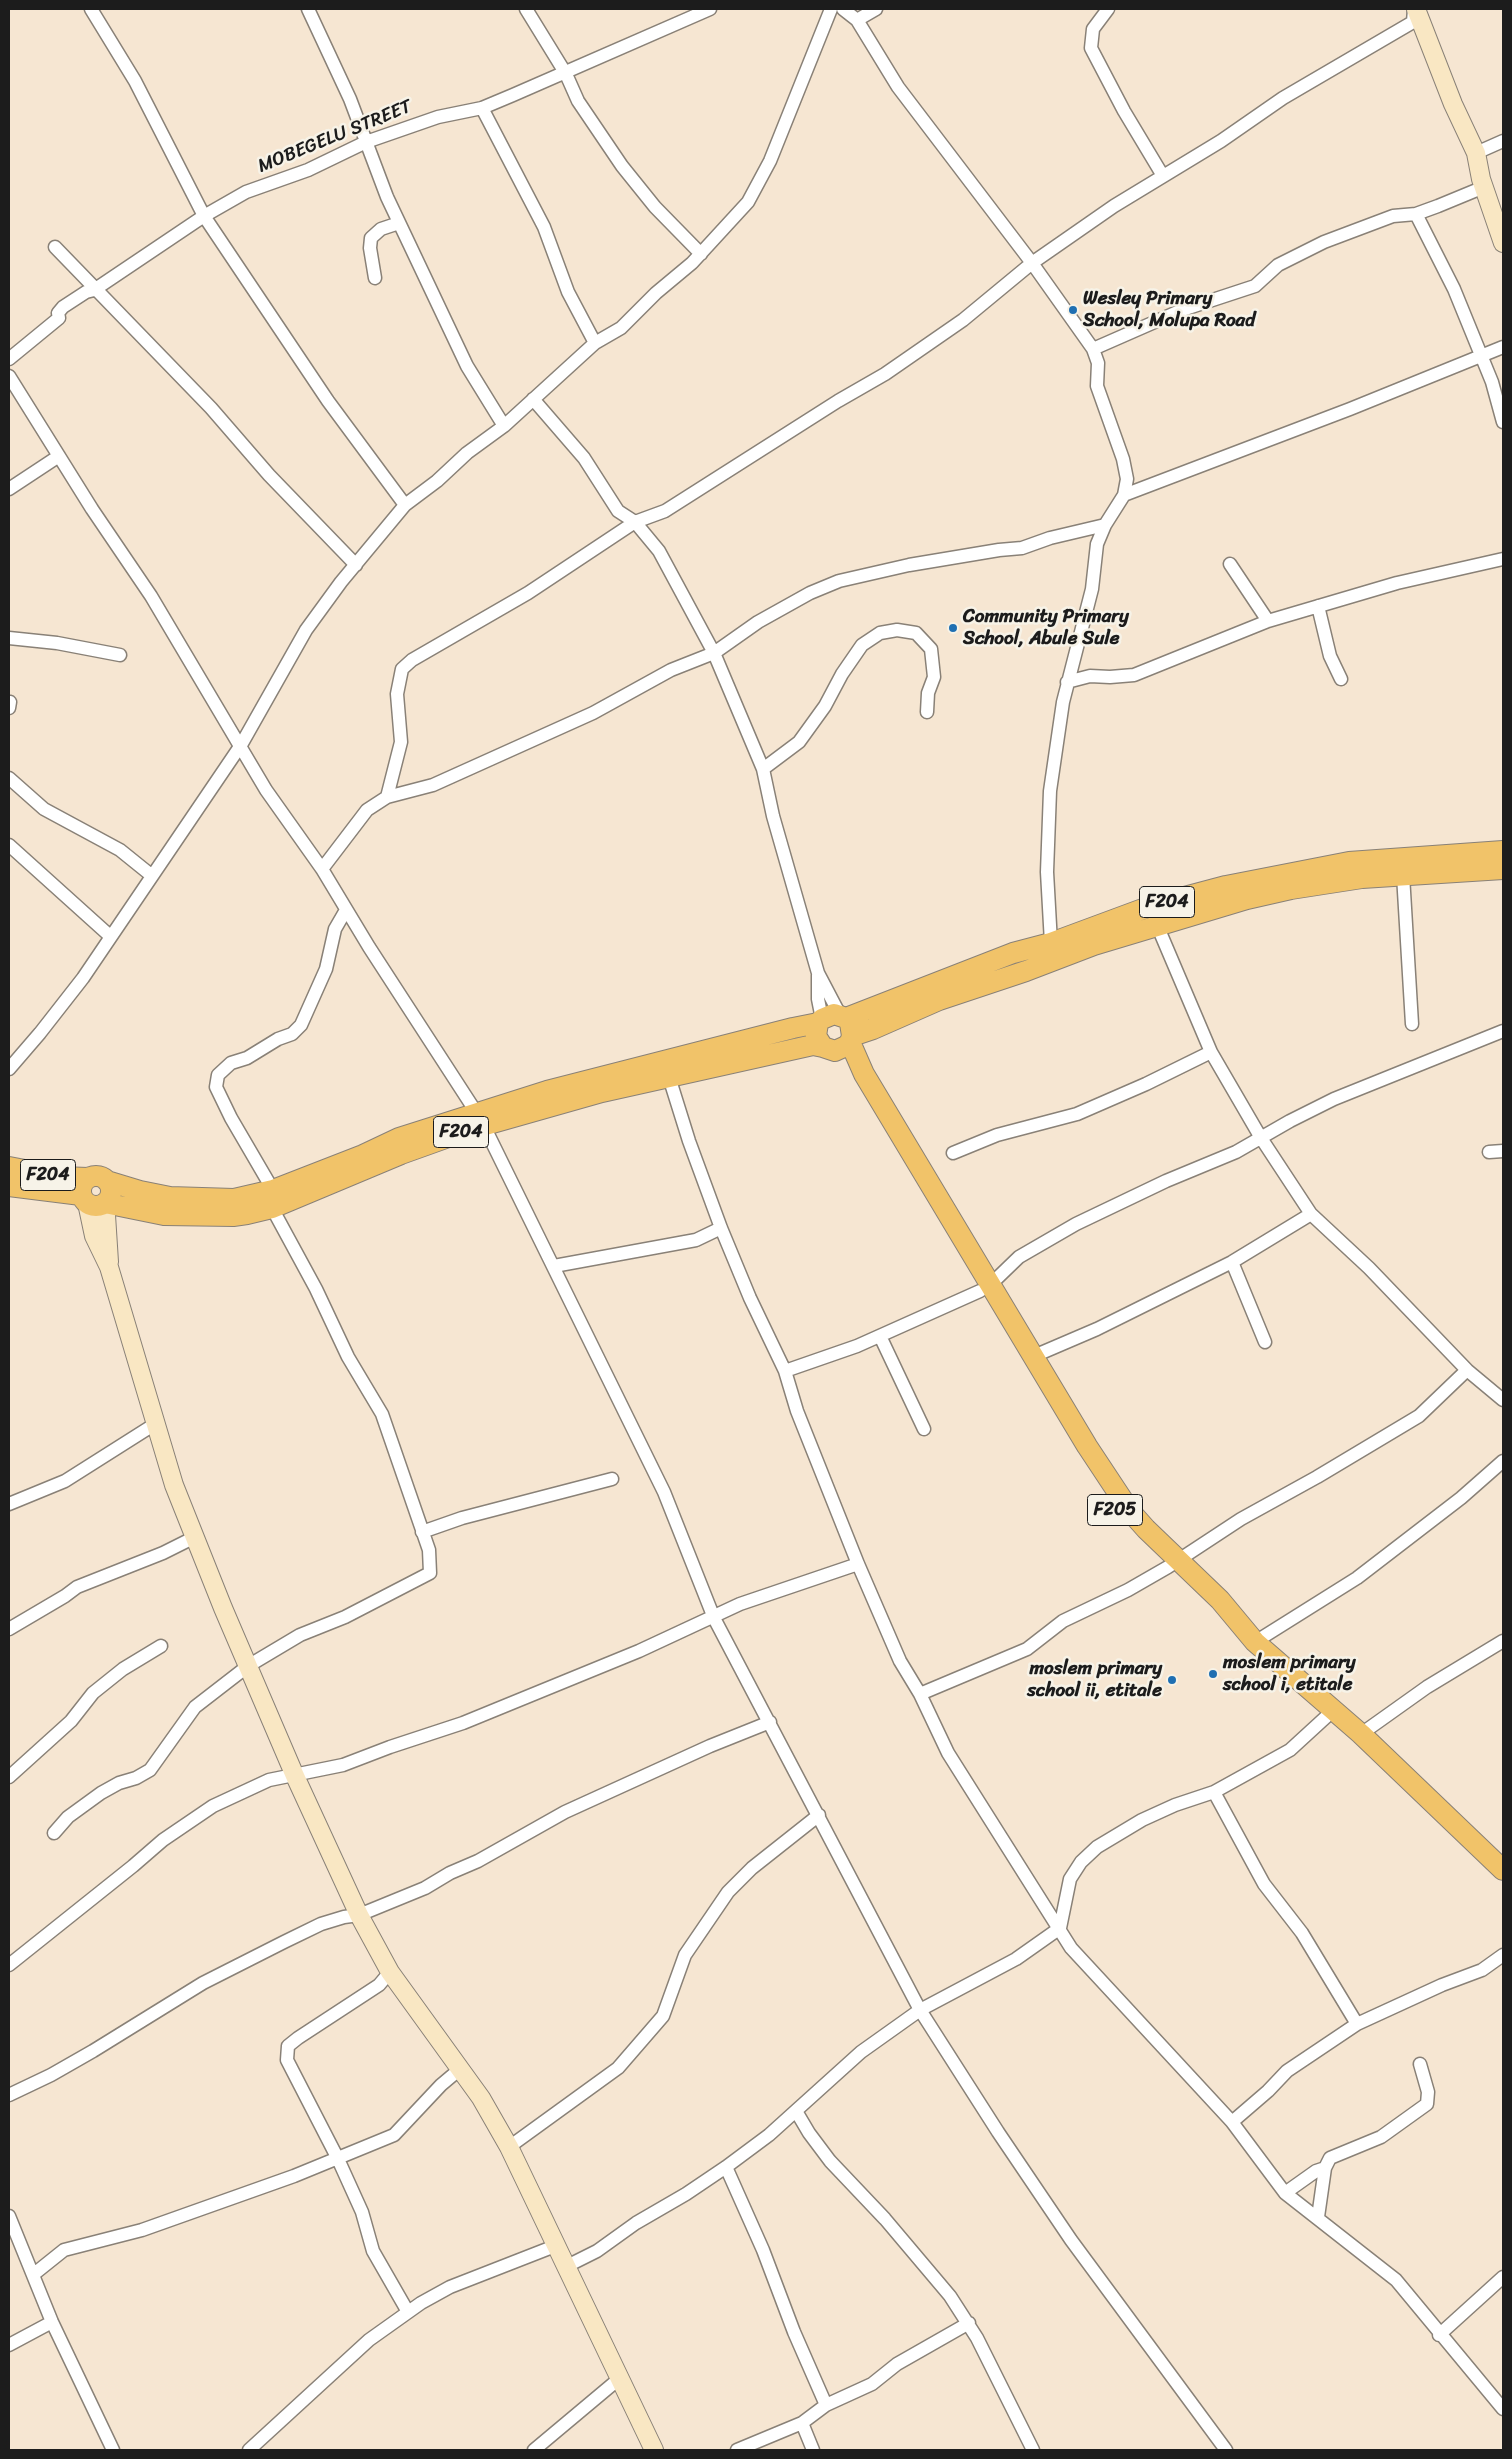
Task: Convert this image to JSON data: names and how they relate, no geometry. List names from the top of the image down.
{
  "streets": {
    "main road": ["F204", "F205"],
    "street": ["MOBEGELU STREET"]
  },
  "crossings": [
    ["F204", "F205"]
  ],
  "places": [
    "Wesley Primary School, Molupa Road",
    "Community Primary School, Abule Sule",
    "moslem primary school i, etitale",
    "moslem primary school ii, etitale"
  ]
}
